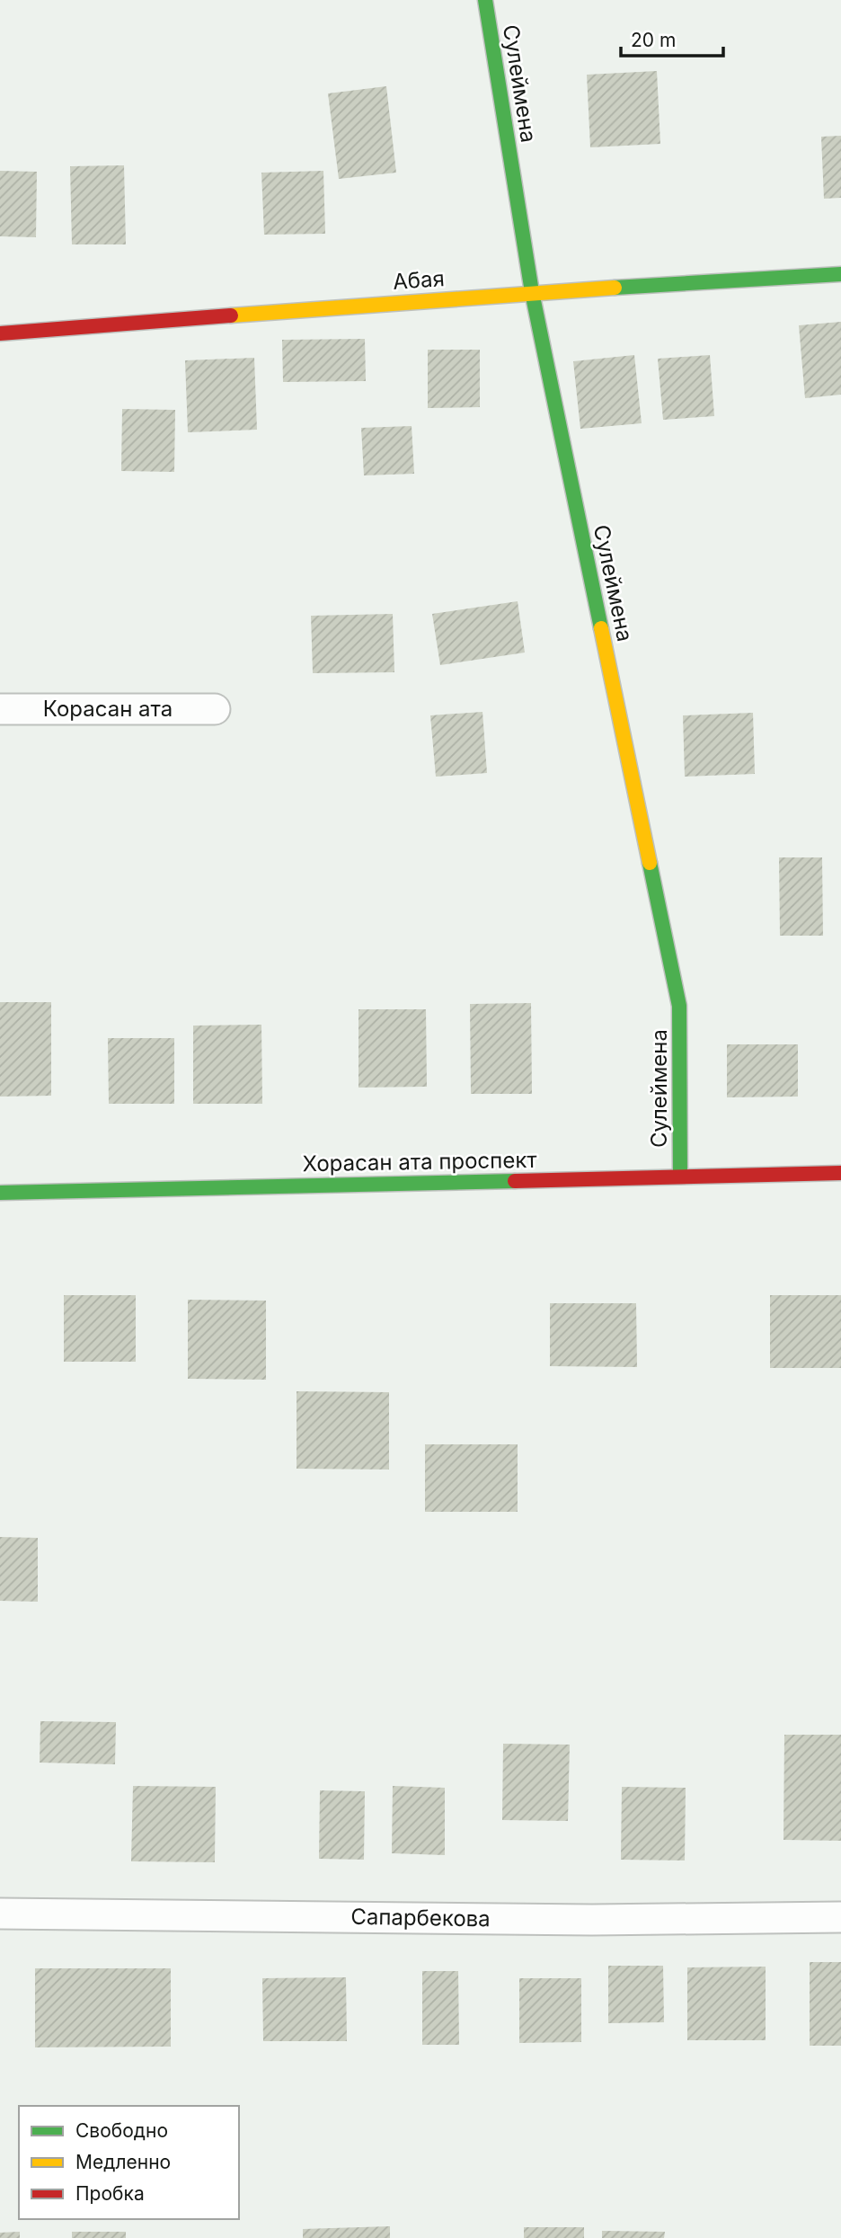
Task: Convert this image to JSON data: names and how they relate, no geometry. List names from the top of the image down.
{
  "streets": {
    "street": [
      "Сулеймена",
      "Абая",
      "Корасан ата",
      "Хорасан ата проспект",
      "Сапарбекова"
    ]
  },
  "crossings": [
    ["Сулеймена", "Абая"],
    ["Сулеймена", "Хорасан ата проспект"]
  ],
  "legend": ["Свободно", "Медленно", "Пробка"],
  "scale_bar": "20 m"
}
